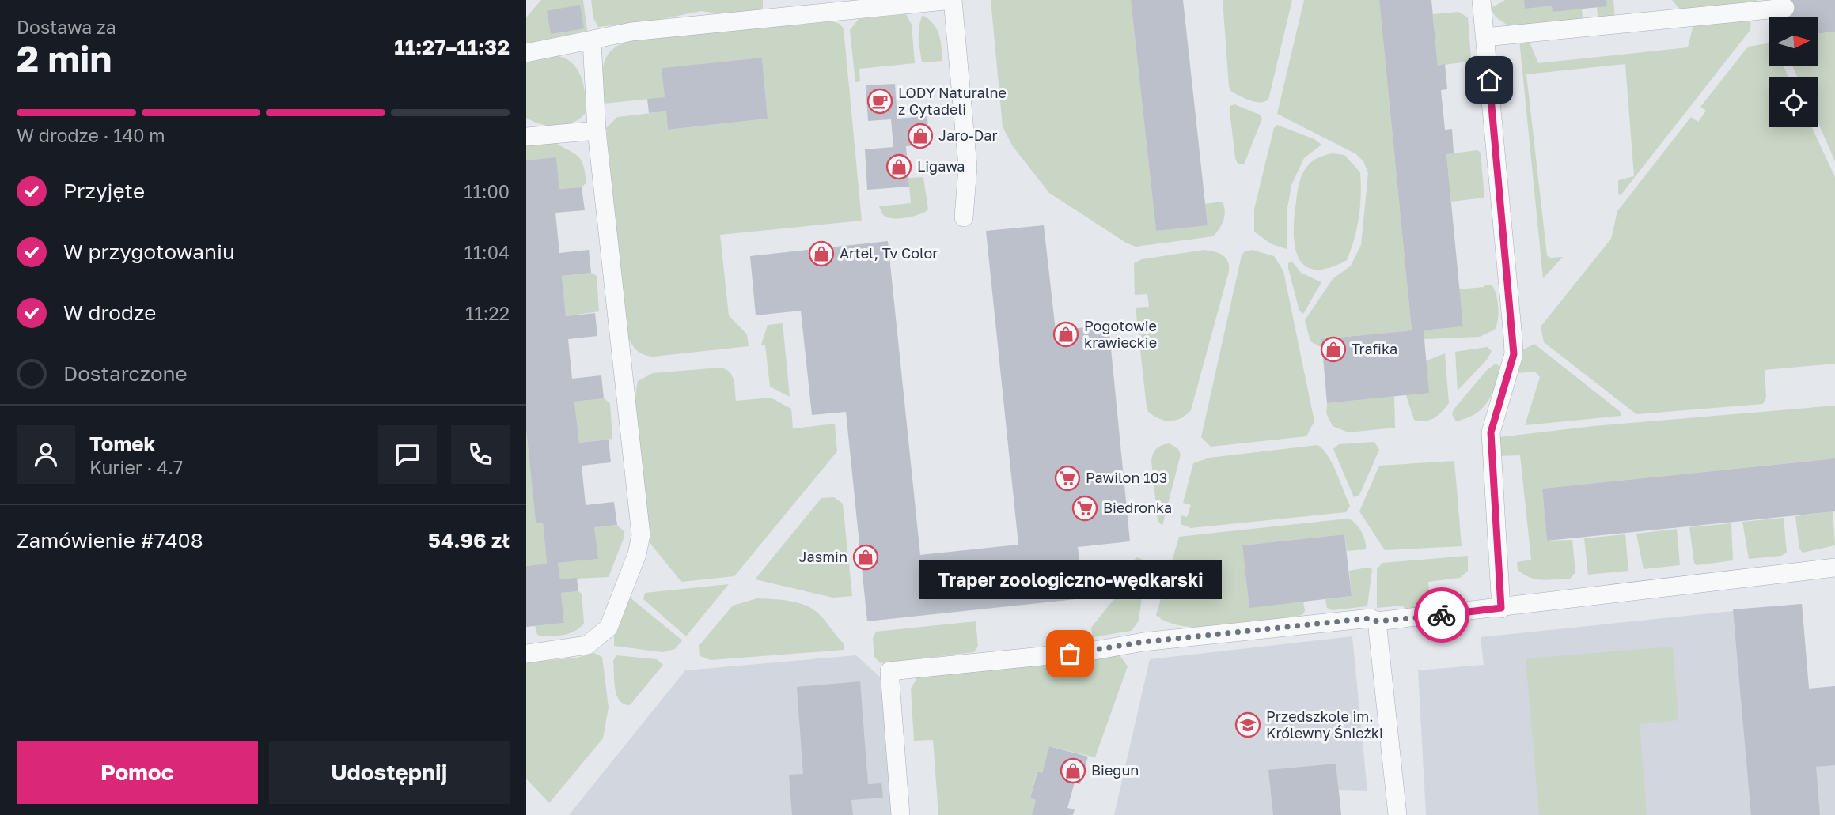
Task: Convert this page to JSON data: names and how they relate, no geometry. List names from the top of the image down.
{
  "places": {
    "cafe": ["LODY Naturalne z Cytadeli"],
    "shop": [
      "Jaro-Dar",
      "Ligawa",
      "Artel, Tv Color",
      "Pogotowie krawieckie",
      "Trafika",
      "Jasmin",
      "Biegun"
    ],
    "supermarket": ["Pawilon 103", "Biedronka"],
    "other": ["Traper zoologiczno-wędkarski"],
    "school or university": ["Przedszkole im. Królewny Śnieżki"]
  },
  "north": "right",
  "page": {
    "heading": ["2 min", "Dostawa za", "11:27–11:32"],
    "panel": [
      "Tomek",
      "Kurier · 4.7",
      "Zamówienie #7408",
      "54.96 zł"
    ],
    "bar": "W drodze · 140 m",
    "list": [
      ["Przyjęte", "11:00"],
      ["W przygotowaniu", "11:04"],
      ["W drodze", "11:22"],
      "Dostarczone"
    ],
    "bubble": "Traper zoologiczno-wędkarski",
    "buttons": ["Pomoc", "Udostępnij"]
  }
}
